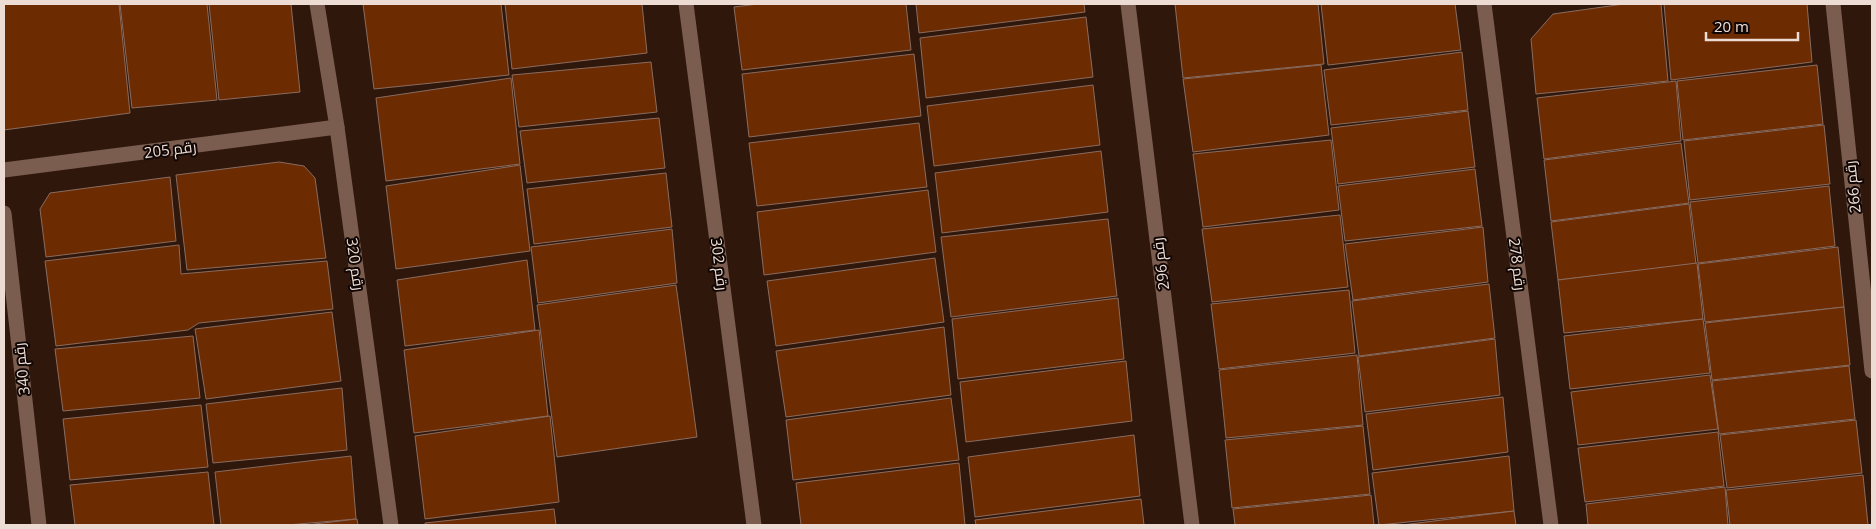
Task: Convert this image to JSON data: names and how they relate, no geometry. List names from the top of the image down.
{
  "streets": {
    "street": [
      "رقم 205",
      "رقم 266",
      "رقم 320",
      "رقم 302",
      "رقم 296",
      "رقم 278",
      "رقم 340"
    ]
  },
  "crossings": [
    ["رقم 205", "رقم 320"]
  ],
  "scale_bar": "20 m"
}
